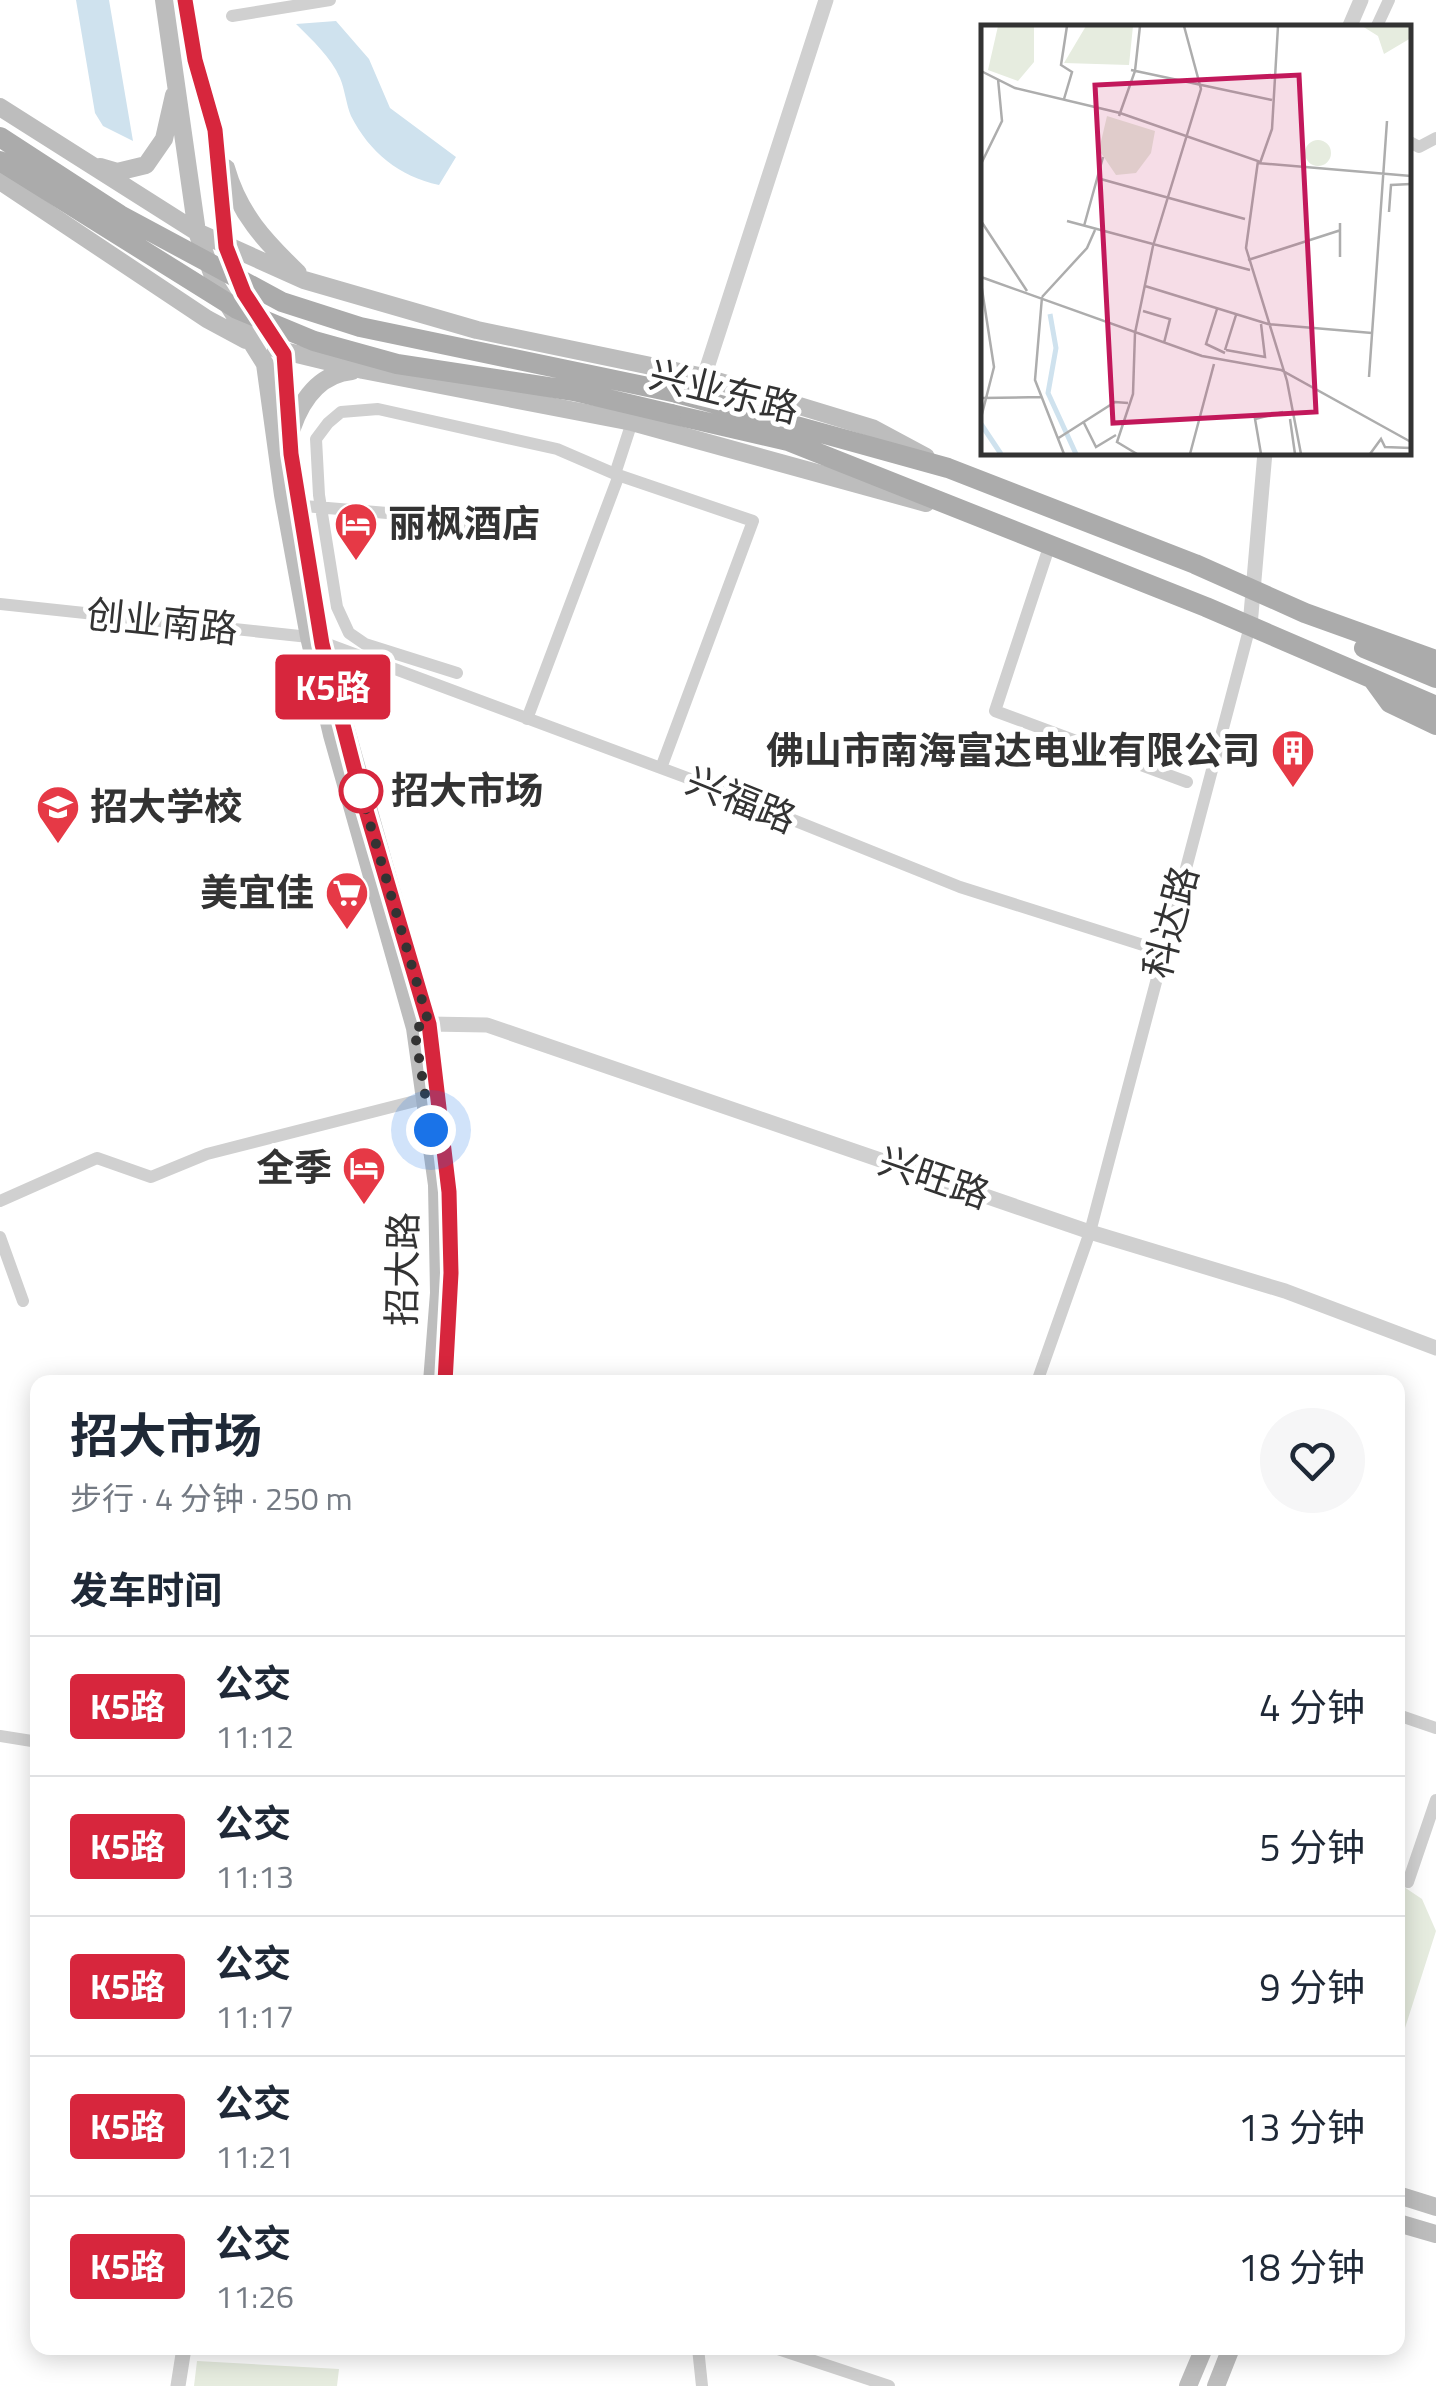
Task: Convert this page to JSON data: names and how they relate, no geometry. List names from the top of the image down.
{
  "streets": {
    "main road": ["兴业东路", "招大路"],
    "street": [
      "创业南路",
      "兴福路",
      "科达路",
      "兴旺路"
    ]
  },
  "crossings": [
    ["兴业东路", "科达路"],
    ["创业南路", "兴福路"],
    ["创业南路", "招大路"],
    ["兴福路", "科达路"],
    ["兴福路", "招大路"],
    ["科达路", "兴旺路"],
    ["兴旺路", "招大路"]
  ],
  "places": {
    "hotel": ["丽枫酒店", "全季"],
    "building": ["佛山市南海富达电业有限公司"],
    "other": ["招大市场"],
    "school or university": ["招大学校"],
    "supermarket": ["美宜佳"]
  },
  "lines": ["bus line K5路"],
  "page": {
    "on_map": "K5路",
    "heading": [
      ["招大市场", "步行 · 4 分钟 · 250 m"],
      "发车时间"
    ],
    "list": [
      {
        "mark": "K5路",
        "name": "公交",
        "note": "11:12",
        "value": "4 分钟"
      },
      {
        "mark": "K5路",
        "name": "公交",
        "note": "11:13",
        "value": "5 分钟"
      },
      {
        "mark": "K5路",
        "name": "公交",
        "note": "11:17",
        "value": "9 分钟"
      },
      {
        "mark": "K5路",
        "name": "公交",
        "note": "11:21",
        "value": "13 分钟"
      },
      {
        "mark": "K5路",
        "name": "公交",
        "note": "11:26",
        "value": "18 分钟"
      }
    ]
  }
}
